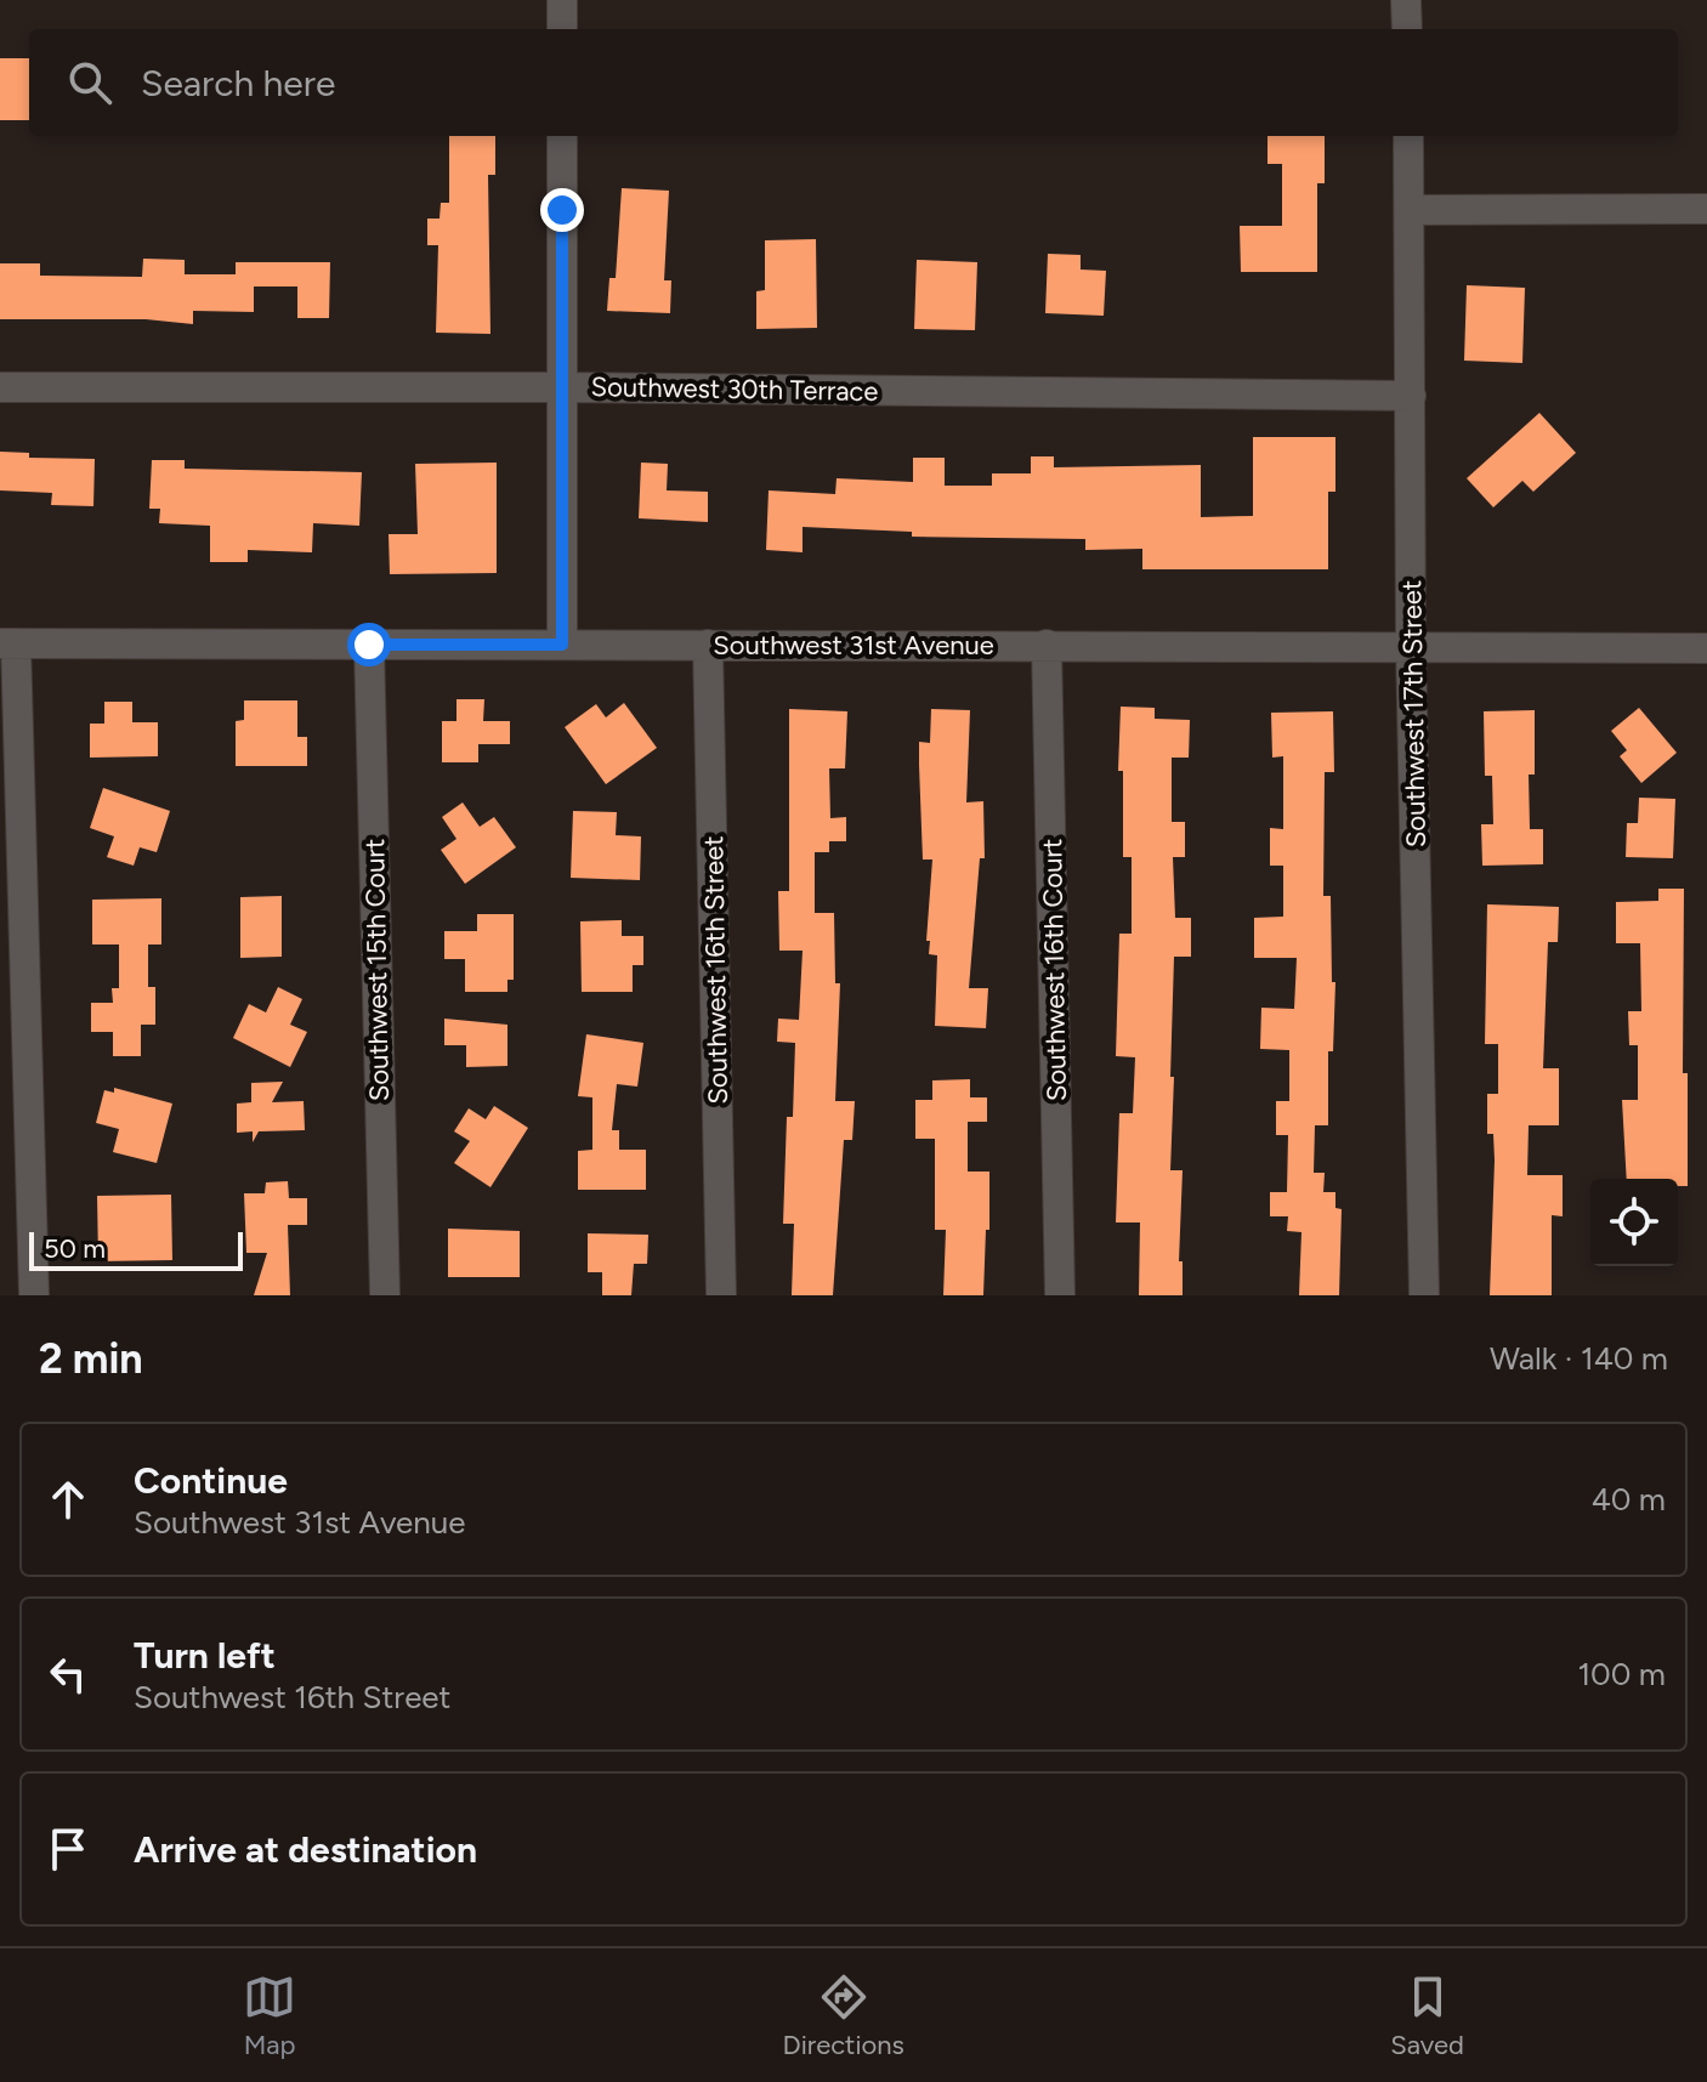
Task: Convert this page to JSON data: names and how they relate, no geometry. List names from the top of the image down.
{
  "streets": {
    "street": [
      "Southwest 30th Terrace",
      "Southwest 31st Avenue",
      "Southwest 17th Street",
      "Southwest 15th Court",
      "Southwest 16th Street",
      "Southwest 16th Court"
    ]
  },
  "crossings": [
    ["Southwest 30th Terrace", "Southwest 17th Street"],
    ["Southwest 31st Avenue", "Southwest 17th Street"],
    ["Southwest 31st Avenue", "Southwest 15th Court"],
    ["Southwest 31st Avenue", "Southwest 16th Street"],
    ["Southwest 31st Avenue", "Southwest 16th Court"]
  ],
  "scale_bar": "50 m",
  "page": {
    "search": "Search here",
    "scale": "50 m",
    "heading": ["2 min", "Walk · 140 m"],
    "list": [
      ["Continue", "Southwest 31st Avenue", "40 m"],
      ["Turn left", "Southwest 16th Street", "100 m"],
      "Arrive at destination"
    ],
    "nav": ["Map", "Directions", "Saved"]
  }
}
